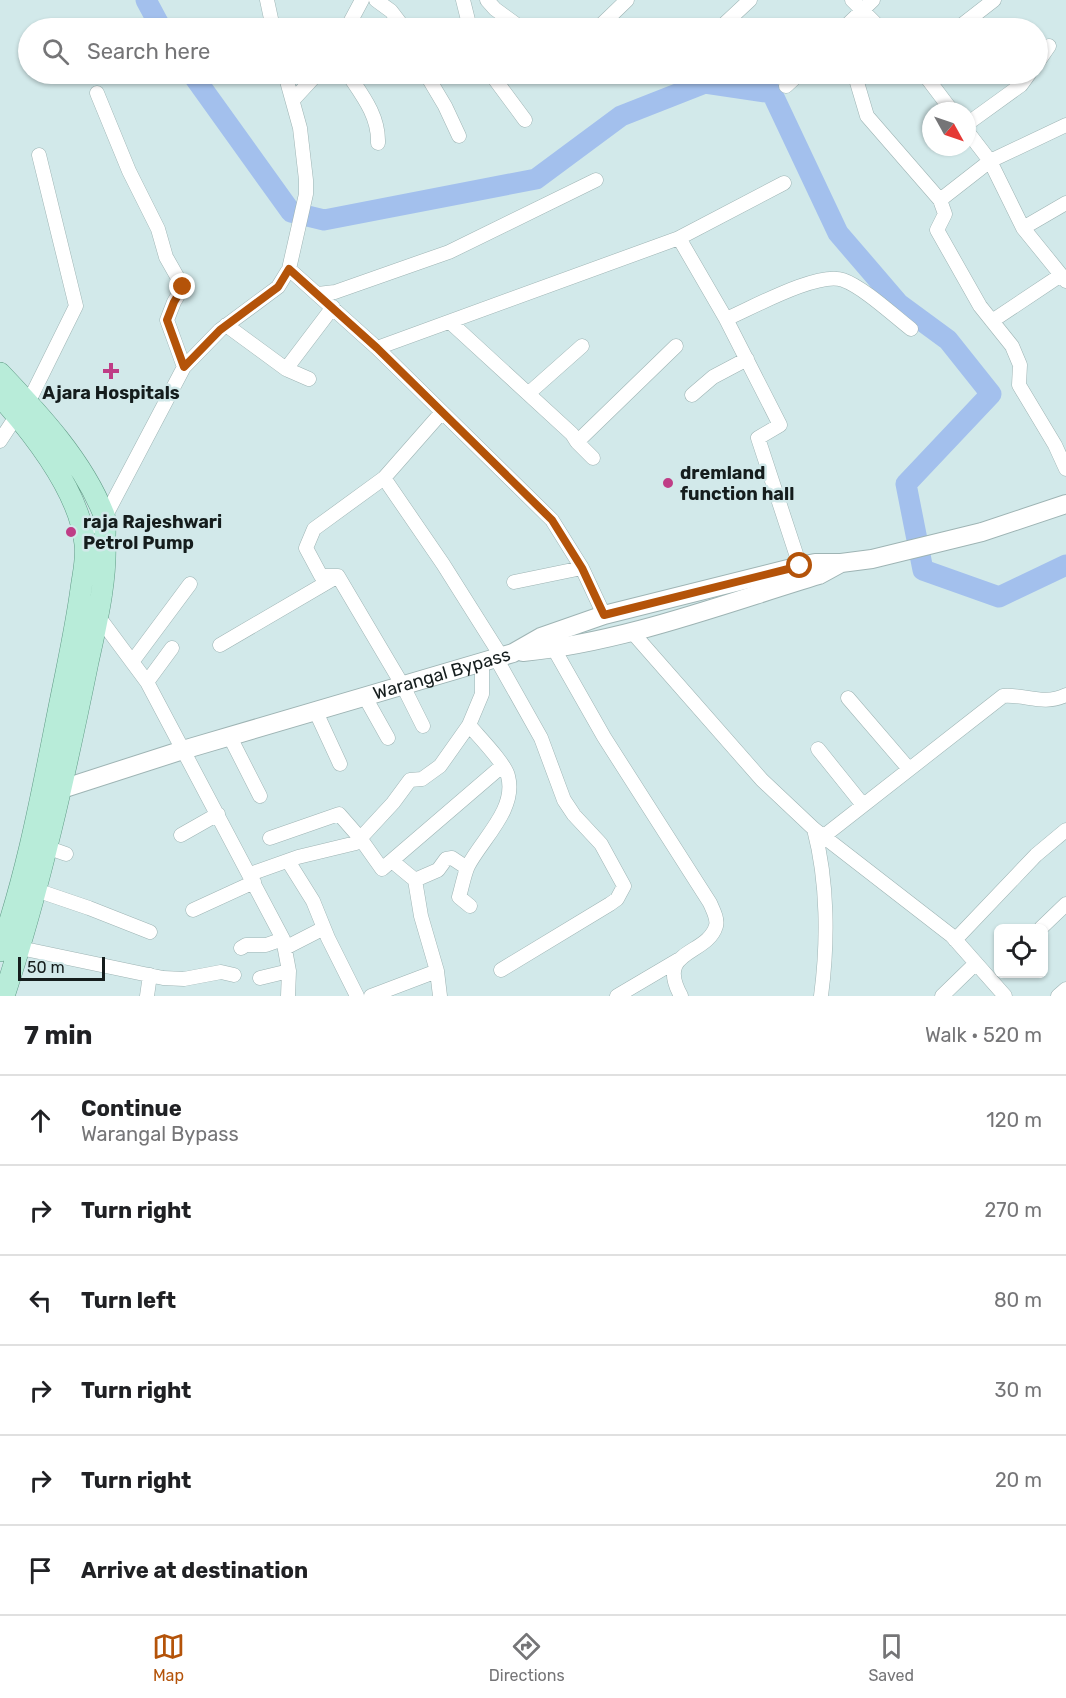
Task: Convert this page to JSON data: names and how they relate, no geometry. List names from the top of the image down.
{
  "streets": {
    "main road": ["Warangal Bypass"]
  },
  "places": {
    "health": ["Ajara Hospitals"],
    "other": ["dremland function hall", "raja Rajeshwari Petrol Pump"]
  },
  "scale_bar": "50 m",
  "north": "bottom right",
  "page": {
    "search": "Search here",
    "scale": "50 m",
    "heading": ["7 min", "Walk · 520 m"],
    "list": [
      ["Continue", "Warangal Bypass", "120 m"],
      ["Turn right", "270 m"],
      ["Turn left", "80 m"],
      ["Turn right", "30 m"],
      ["Turn right", "20 m"],
      "Arrive at destination"
    ],
    "nav": ["Map", "Directions", "Saved"]
  }
}
